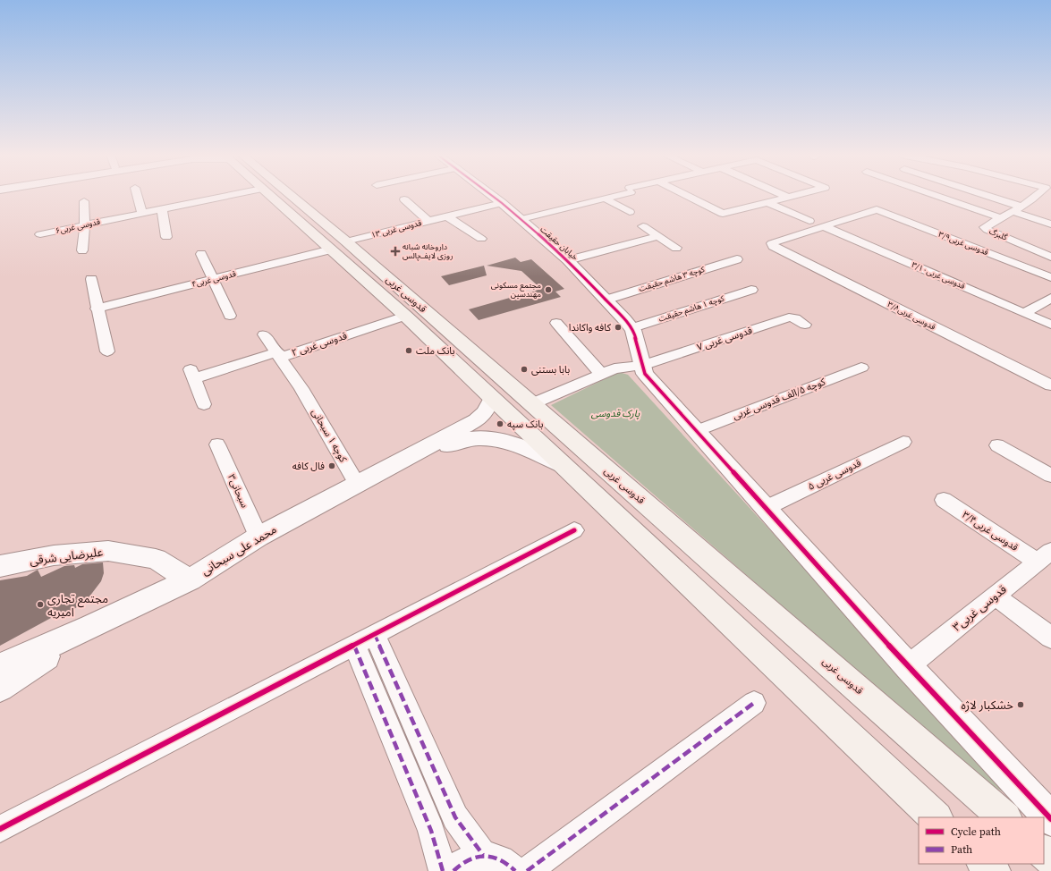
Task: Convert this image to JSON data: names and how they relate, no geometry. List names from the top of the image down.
{
  "streets": {
    "main road": ["قدوسی غربی"],
    "street": [
      "قدوسی غربی۶",
      "۱۳ قدوسی غربی",
      "گلبرگ",
      "خیابان حقیقت",
      "قدوسی غربی۳/۹",
      "قدوسی غربی۳/۱۰",
      "قدوسی غربی۴",
      "کوچه ۳ هاشم حقیقت",
      "کوچه ۱ هاشم حقیقت",
      "قدوسی غربی۳/۸",
      "۷ قدوسی غربی",
      "۲ قدوسی غربی",
      "کوچه ۵/الف قدوسی غربی",
      "کوچه ۱ سبحانی",
      "۵ قدوسی غربی",
      "سبحانی۳",
      "قدوسی غربی۳/۴",
      "محمد علی سبحانی",
      "علیرضایی شرقی",
      "قدوسی غربی۳"
    ]
  },
  "crossings": [
    ["۱۳ قدوسی غربی", "خیابان حقیقت"],
    ["۱۳ قدوسی غربی", "قدوسی غربی۴"],
    ["۱۳ قدوسی غربی", "قدوسی غربی"],
    ["خیابان حقیقت", "کوچه ۳ هاشم حقیقت"],
    ["خیابان حقیقت", "کوچه ۱ هاشم حقیقت"],
    ["خیابان حقیقت", "۷ قدوسی غربی"],
    ["خیابان حقیقت", "کوچه ۵/الف قدوسی غربی"],
    ["خیابان حقیقت", "۵ قدوسی غربی"],
    ["خیابان حقیقت", "قدوسی غربی۳"],
    ["قدوسی غربی۳/۹", "قدوسی غربی۳/۱۰"],
    ["قدوسی غربی۳/۹", "قدوسی غربی۳/۸"],
    ["قدوسی غربی۳/۱۰", "قدوسی غربی۳/۸"],
    ["قدوسی غربی۴", "قدوسی غربی"],
    ["قدوسی غربی", "۷ قدوسی غربی"],
    ["قدوسی غربی", "۲ قدوسی غربی"],
    ["قدوسی غربی", "محمد علی سبحانی"],
    ["۲ قدوسی غربی", "کوچه ۱ سبحانی"],
    ["کوچه ۱ سبحانی", "محمد علی سبحانی"],
    ["سبحانی۳", "محمد علی سبحانی"],
    ["قدوسی غربی۳/۴", "قدوسی غربی۳"],
    ["محمد علی سبحانی", "علیرضایی شرقی"]
  ],
  "parks": ["پارک قدوسی"],
  "places": {
    "health": ["داروخانه شبانه روزی لایف‌پالس"],
    "other": [
      "مجتمع مسکونی مهندسین",
      "کافه واکاندا",
      "بانک ملت",
      "بابا بستنی",
      "بانک سپه",
      "فال کافه",
      "مجتمع تجاری امیریه",
      "خشکبار لاژه"
    ]
  },
  "legend": ["Cycle path", "Path"]
}
